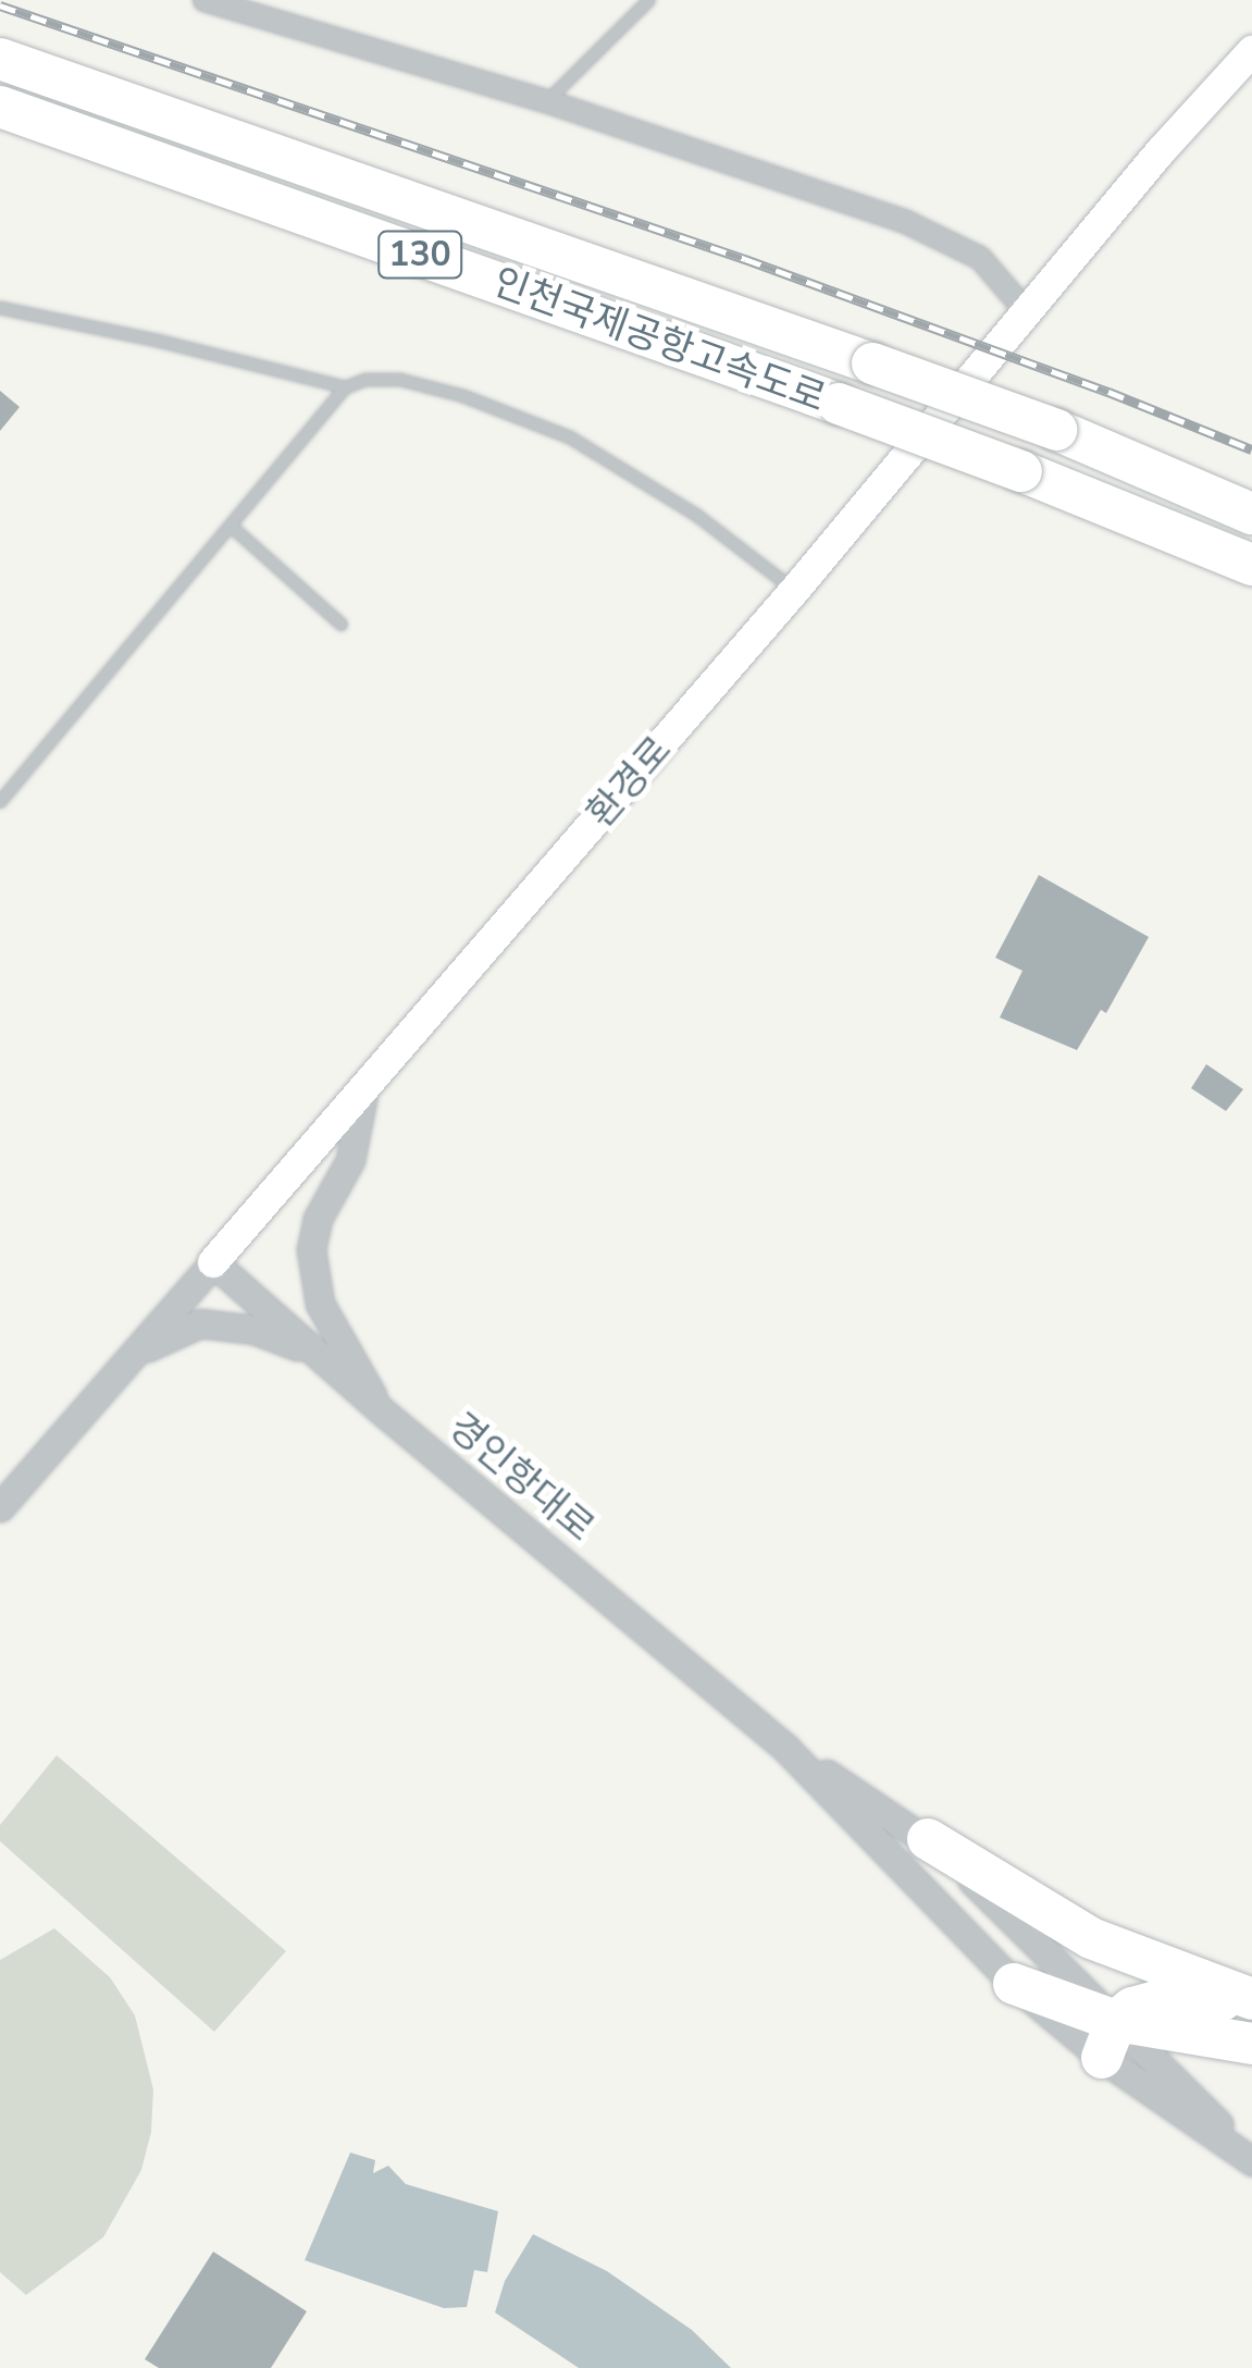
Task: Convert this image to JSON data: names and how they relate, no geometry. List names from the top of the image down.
{
  "streets": {
    "highway": ["130", "인천국제공항고속도로"],
    "main road": ["환경로"],
    "street": ["경인항대로"]
  },
  "crossings": [
    ["환경로", "경인항대로"]
  ]
}
